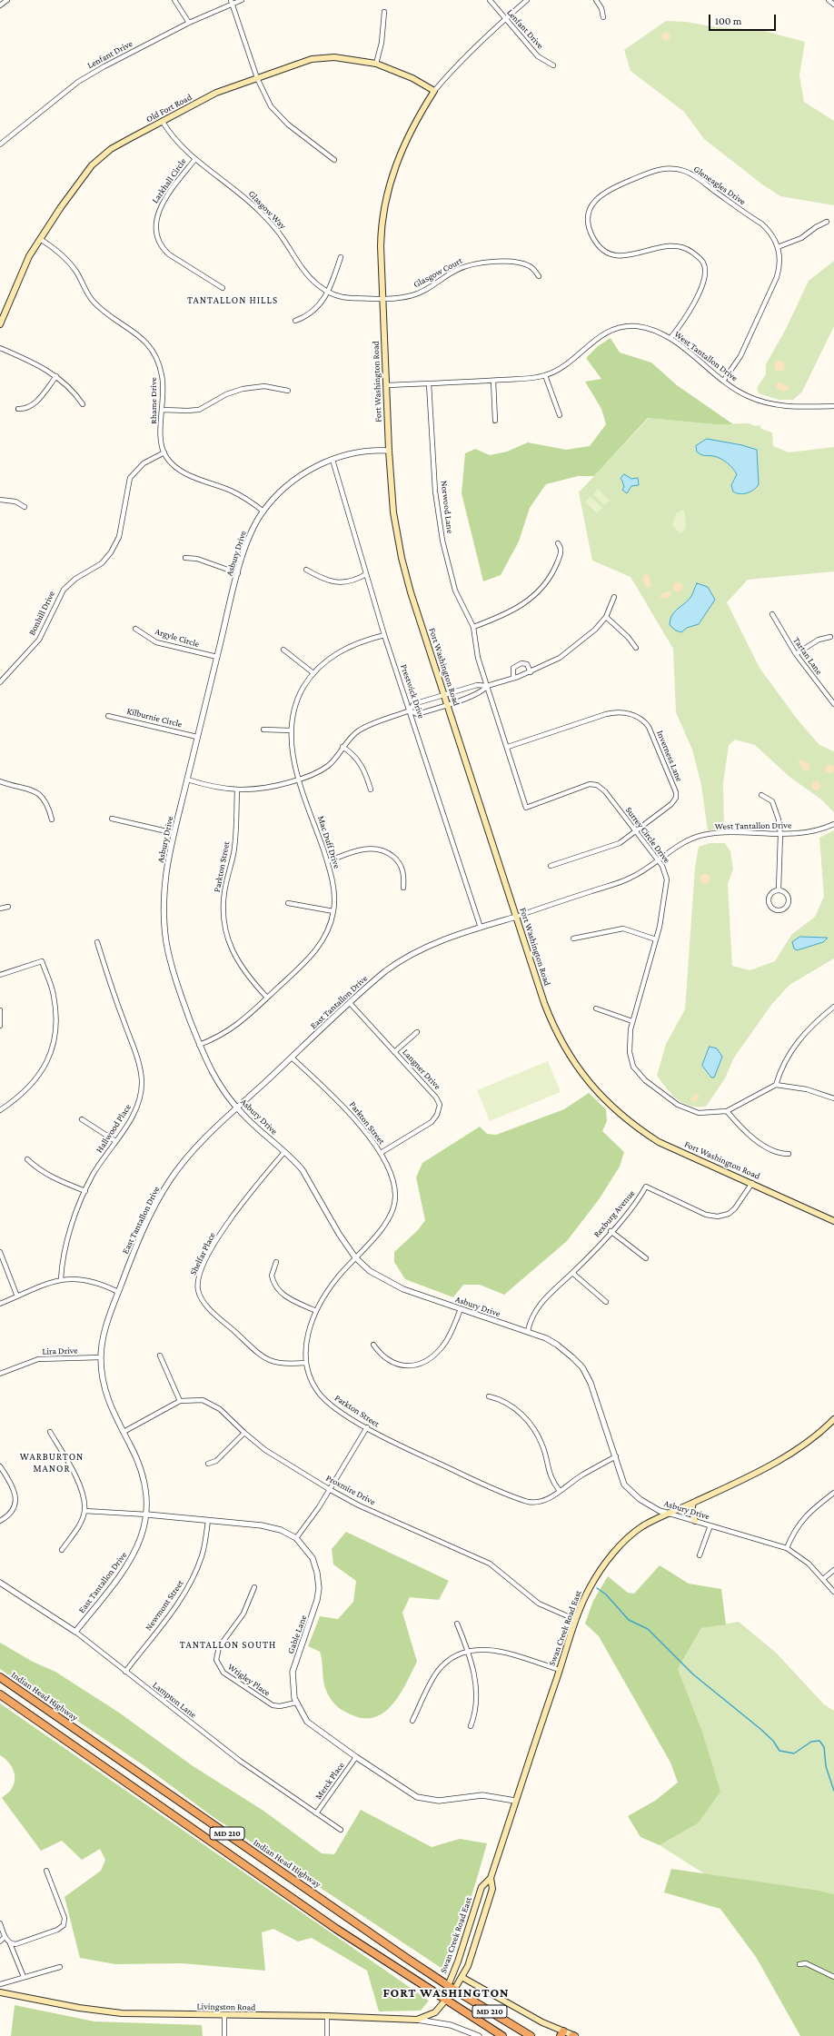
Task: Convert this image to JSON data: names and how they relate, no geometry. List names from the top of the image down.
{
  "streets": {
    "highway": ["Indian Head Highway", "MD 210"],
    "main road": [
      "Old Fort Road",
      "Fort Washington Road",
      "Swan Creek Road East",
      "Livingston Road"
    ],
    "street": [
      "Lenfant Drive",
      "Larkhall Circle",
      "Gleneagles Drive",
      "Glasgow Way",
      "Glasgow Court",
      "West Tantallon Drive",
      "Rhame Drive",
      "Norwood Lane",
      "Asbury Drive",
      "Bonhill Drive",
      "Argyle Circle",
      "Tartan Lane",
      "Prestwick Drive",
      "Kilburnie Circle",
      "Inverness Lane",
      "Surrey Circle Drive",
      "Mac Duff Drive",
      "Parkton Street",
      "East Tantallon Drive",
      "Langner Drive",
      "Hallwood Place",
      "Rexburg Avenue",
      "Shelfar Place",
      "Lira Drive",
      "Proxmire Drive",
      "Newmont Street",
      "Gable Lane",
      "Wrigley Place",
      "Lampton Lane",
      "Merck Place"
    ]
  },
  "crossings": [
    ["Lenfant Drive", "Fort Washington Road"],
    ["Old Fort Road", "Glasgow Way"],
    ["Old Fort Road", "Fort Washington Road"],
    ["Old Fort Road", "Rhame Drive"],
    ["Larkhall Circle", "Glasgow Way"],
    ["Gleneagles Drive", "West Tantallon Drive"],
    ["Glasgow Way", "Glasgow Court"],
    ["Glasgow Way", "Fort Washington Road"],
    ["Glasgow Court", "Fort Washington Road"],
    ["West Tantallon Drive", "Fort Washington Road"],
    ["West Tantallon Drive", "Norwood Lane"],
    ["West Tantallon Drive", "Surrey Circle Drive"],
    ["West Tantallon Drive", "East Tantallon Drive"],
    ["Fort Washington Road", "Asbury Drive"],
    ["Fort Washington Road", "East Tantallon Drive"],
    ["Fort Washington Road", "Rexburg Avenue"],
    ["Rhame Drive", "Asbury Drive"],
    ["Rhame Drive", "Bonhill Drive"],
    ["Norwood Lane", "Surrey Circle Drive"],
    ["Asbury Drive", "Argyle Circle"],
    ["Asbury Drive", "Prestwick Drive"],
    ["Asbury Drive", "Kilburnie Circle"],
    ["Asbury Drive", "Mac Duff Drive"],
    ["Asbury Drive", "Parkton Street"],
    ["Asbury Drive", "East Tantallon Drive"],
    ["Asbury Drive", "Rexburg Avenue"],
    ["Asbury Drive", "Shelfar Place"],
    ["Asbury Drive", "Swan Creek Road East"],
    ["Prestwick Drive", "Mac Duff Drive"],
    ["Prestwick Drive", "East Tantallon Drive"],
    ["Inverness Lane", "Surrey Circle Drive"],
    ["Mac Duff Drive", "Parkton Street"],
    ["Parkton Street", "East Tantallon Drive"],
    ["Parkton Street", "Langner Drive"],
    ["Parkton Street", "Shelfar Place"],
    ["East Tantallon Drive", "Langner Drive"],
    ["East Tantallon Drive", "Lira Drive"],
    ["East Tantallon Drive", "Proxmire Drive"],
    ["East Tantallon Drive", "Gable Lane"],
    ["East Tantallon Drive", "Lampton Lane"],
    ["Proxmire Drive", "Swan Creek Road East"],
    ["Newmont Street", "Gable Lane"],
    ["Newmont Street", "Lampton Lane"],
    ["Swan Creek Road East", "Gable Lane"],
    ["Swan Creek Road East", "Indian Head Highway"],
    ["Swan Creek Road East", "MD 210"],
    ["Swan Creek Road East", "Livingston Road"],
    ["Gable Lane", "Wrigley Place"],
    ["Gable Lane", "Merck Place"],
    ["Lampton Lane", "Merck Place"],
    ["MD 210", "Livingston Road"]
  ],
  "districts": [
    "TANTALLON HILLS",
    "WARBURTON MANOR",
    "TANTALLON SOUTH",
    "FORT WASHINGTON"
  ],
  "scale_bar": "100 m"
}
